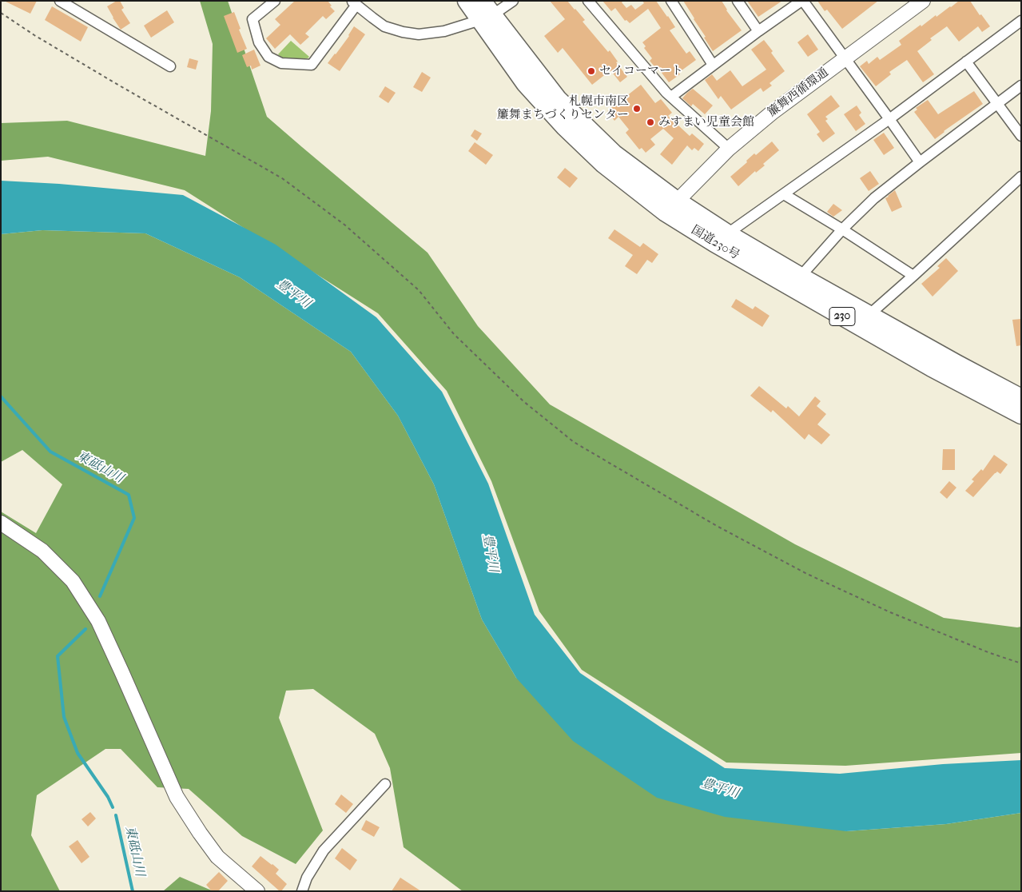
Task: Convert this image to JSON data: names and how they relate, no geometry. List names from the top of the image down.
{
  "streets": {
    "highway": ["国道230号", "230"],
    "street": ["簾舞西循環通"]
  },
  "crossings": [
    ["簾舞西循環通", "国道230号"]
  ],
  "water": ["豊平川", "東砥山川"],
  "places": ["セイコーマート", "札幌市南区 簾舞まちづくりセンター", "みすまい児童会館"]
}
